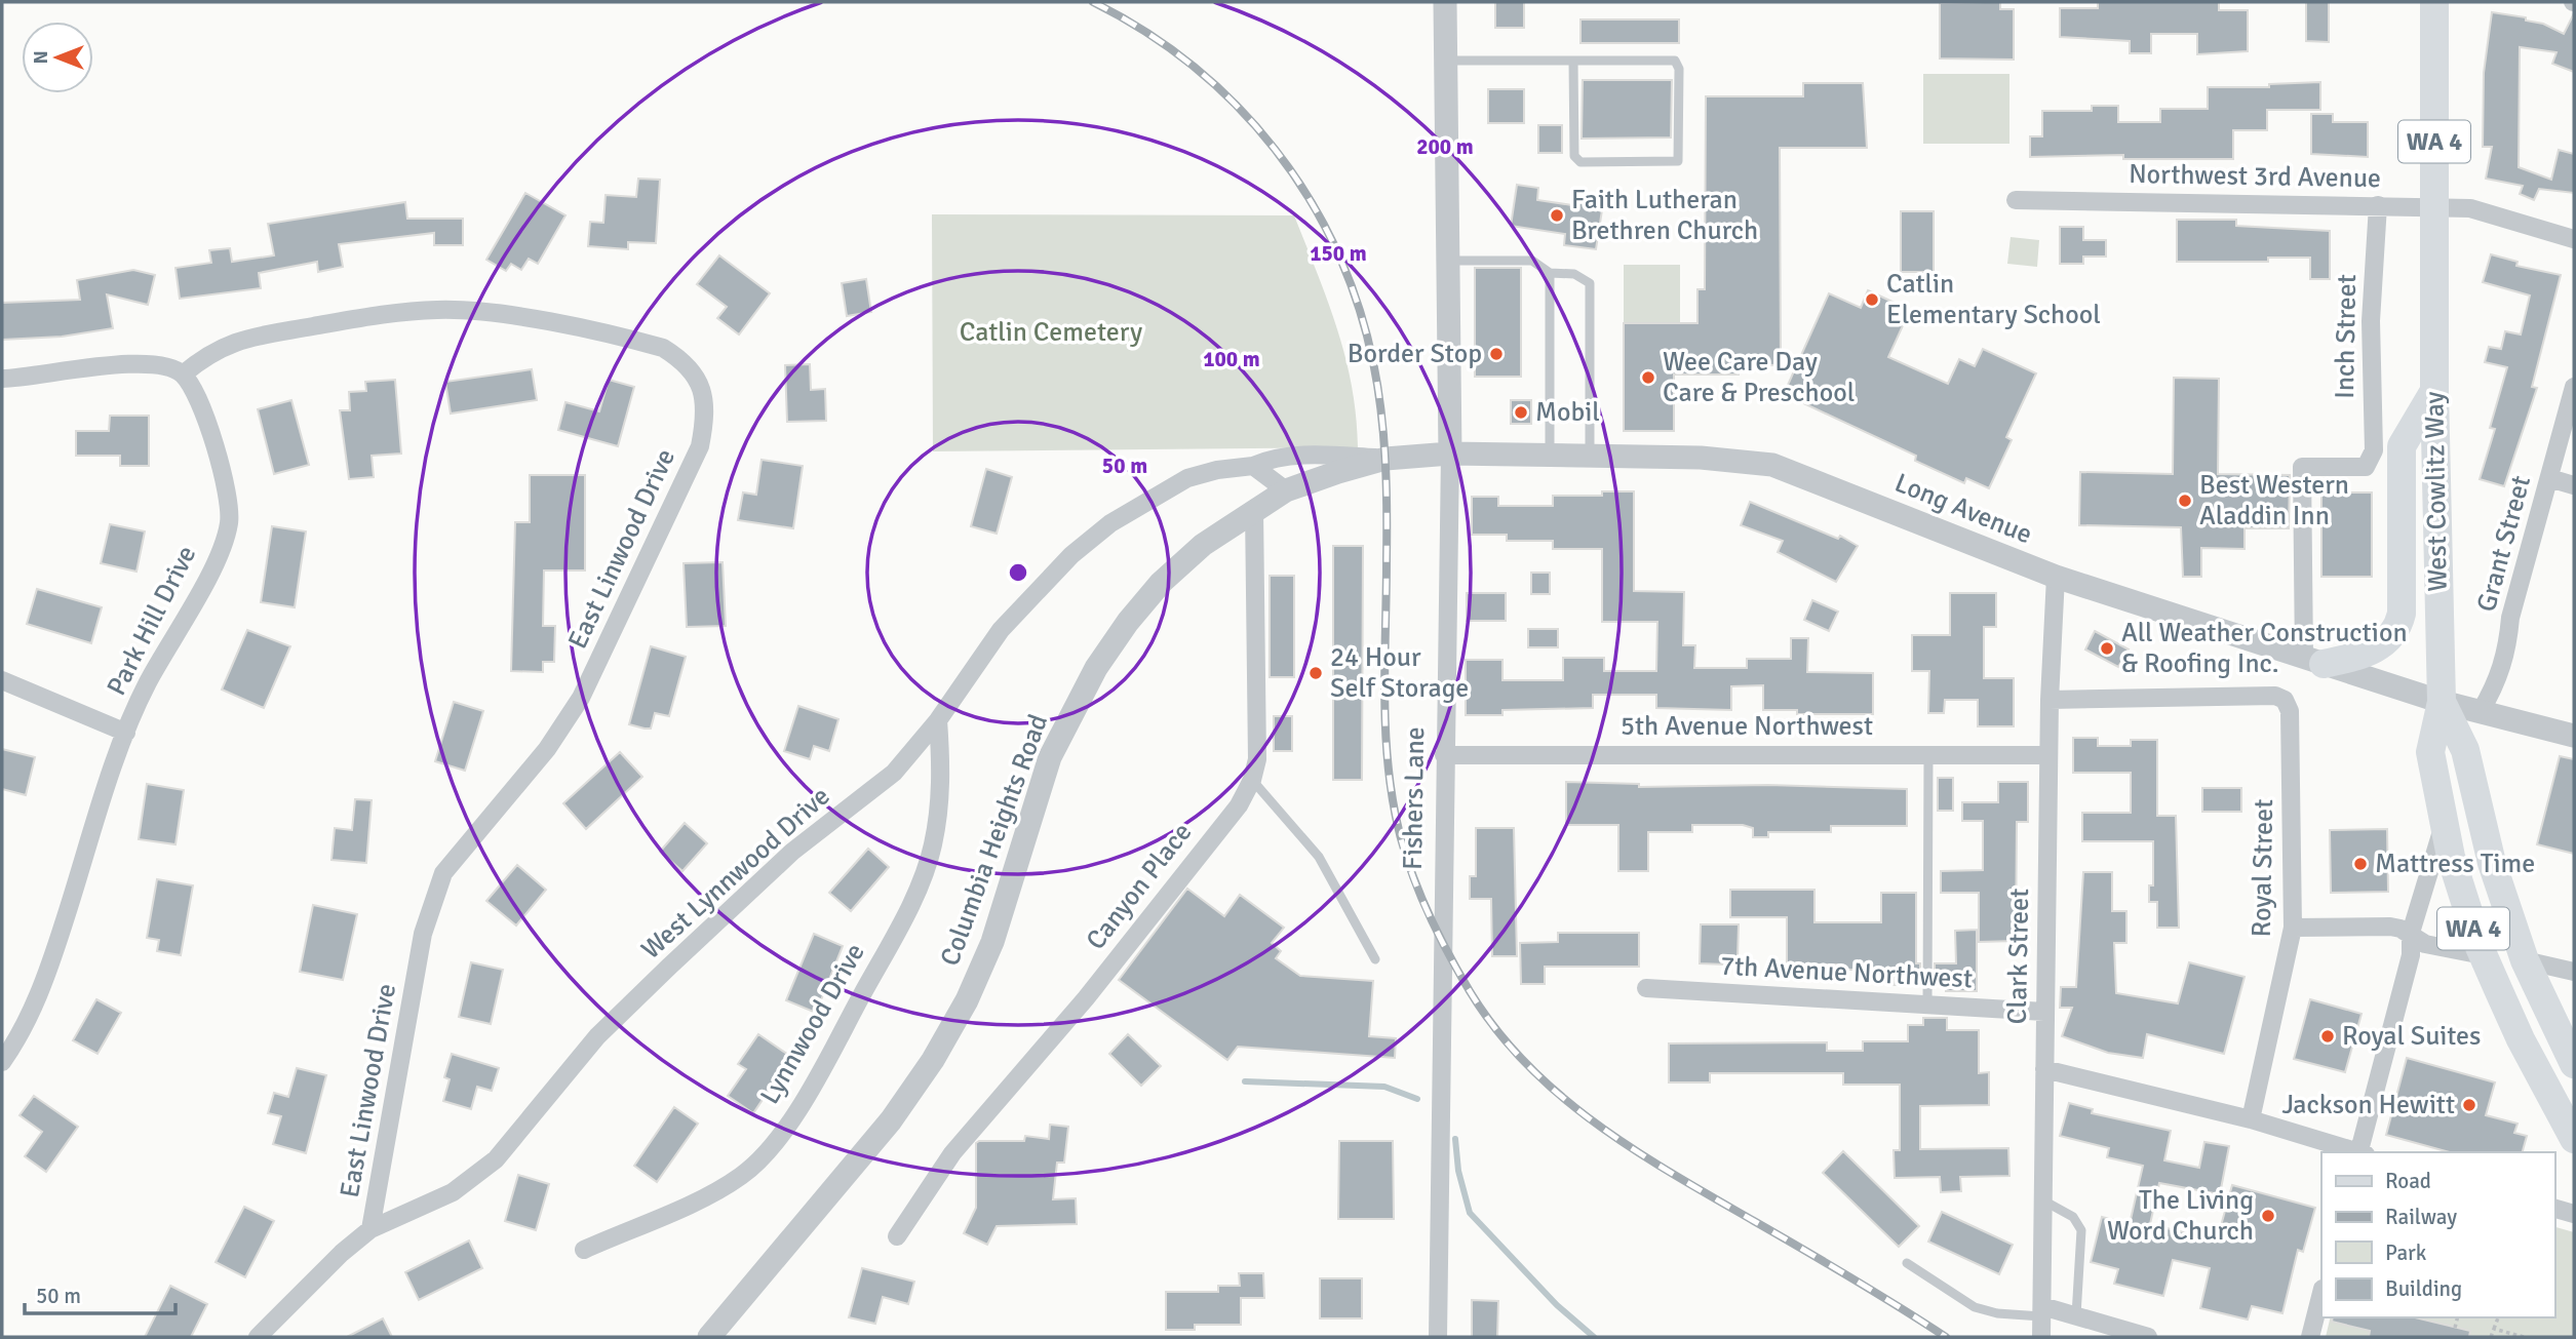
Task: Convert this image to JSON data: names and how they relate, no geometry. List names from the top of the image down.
{
  "streets": {
    "main road": ["WA 4", "West Cowlitz Way"],
    "street": [
      "Northwest 3rd Avenue",
      "Inch Street",
      "Long Avenue",
      "Grant Street",
      "East Linwood Drive",
      "Park Hill Drive",
      "5th Avenue Northwest",
      "Fishers Lane",
      "Columbia Heights Road",
      "Royal Street",
      "West Lynnwood Drive",
      "Canyon Place",
      "Clark Street",
      "7th Avenue Northwest",
      "Lynnwood Drive"
    ]
  },
  "crossings": [
    ["Northwest 3rd Avenue", "Inch Street"],
    ["Inch Street", "Long Avenue"],
    ["West Cowlitz Way", "Long Avenue"],
    ["Long Avenue", "Fishers Lane"],
    ["Long Avenue", "Columbia Heights Road"],
    ["Long Avenue", "Clark Street"],
    ["East Linwood Drive", "Park Hill Drive"],
    ["East Linwood Drive", "West Lynnwood Drive"],
    ["5th Avenue Northwest", "Fishers Lane"],
    ["5th Avenue Northwest", "Clark Street"],
    ["Fishers Lane", "Columbia Heights Road"],
    ["Columbia Heights Road", "West Lynnwood Drive"],
    ["Columbia Heights Road", "Canyon Place"],
    ["Royal Street", "Clark Street"],
    ["West Lynnwood Drive", "Lynnwood Drive"],
    ["Clark Street", "7th Avenue Northwest"]
  ],
  "parks": ["Catlin Cemetery"],
  "places": [
    "Faith Lutheran Brethren Church",
    "Catlin Elementary School",
    "Border Stop",
    "Wee Care Day Care & Preschool",
    "Mobil",
    "Best Western Aladdin Inn",
    "All Weather Construction & Roofing Inc.",
    "24 Hour Self Storage",
    "Mattress Time",
    "Royal Suites",
    "Jackson Hewitt",
    "The Living Word Church"
  ],
  "legend": [
    "Road",
    "Railway",
    "Park",
    "Building"
  ],
  "scale_bar": "50 m",
  "north": "left",
  "rings": [
    "200 m",
    "150 m",
    "100 m",
    "50 m"
  ]
}
